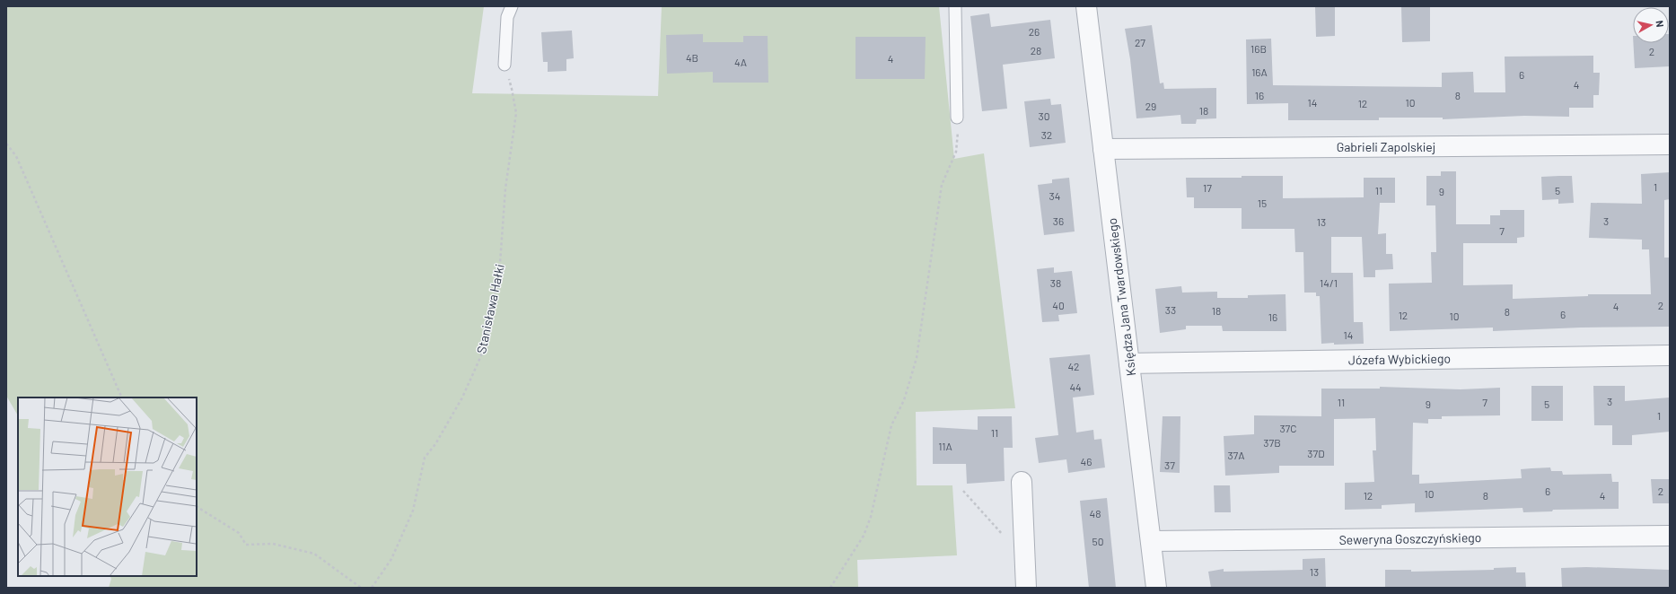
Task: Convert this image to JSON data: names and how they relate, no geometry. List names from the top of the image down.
{
  "streets": {
    "street": [
      "Gabrieli Zapolskiej",
      "Księdza Jana Twardowskiego",
      "Józefa Wybickiego",
      "Seweryna Goszczyńskiego"
    ],
    "path": ["Stanisława Hałki"]
  },
  "crossings": [
    ["Gabrieli Zapolskiej", "Księdza Jana Twardowskiego"],
    ["Księdza Jana Twardowskiego", "Józefa Wybickiego"],
    ["Księdza Jana Twardowskiego", "Seweryna Goszczyńskiego"]
  ],
  "house_numbers": [
    "26",
    "27",
    "16B",
    "28",
    "2",
    "4B",
    "4",
    "4A",
    "16A",
    "6",
    "4",
    "16",
    "8",
    "14",
    "10",
    "12",
    "29",
    "18",
    "30",
    "32",
    "1",
    "17",
    "11",
    "5",
    "9",
    "34",
    "15",
    "36",
    "3",
    "13",
    "7",
    "38",
    "14/1",
    "40",
    "2",
    "4",
    "33",
    "18",
    "8",
    "6",
    "12",
    "10",
    "16",
    "14",
    "42",
    "44",
    "3",
    "11",
    "7",
    "9",
    "5",
    "1",
    "37C",
    "11",
    "37B",
    "11A",
    "37D",
    "37A",
    "46",
    "37",
    "6",
    "2",
    "10",
    "12",
    "8",
    "4",
    "48",
    "50",
    "13"
  ],
  "north": "right"
}
